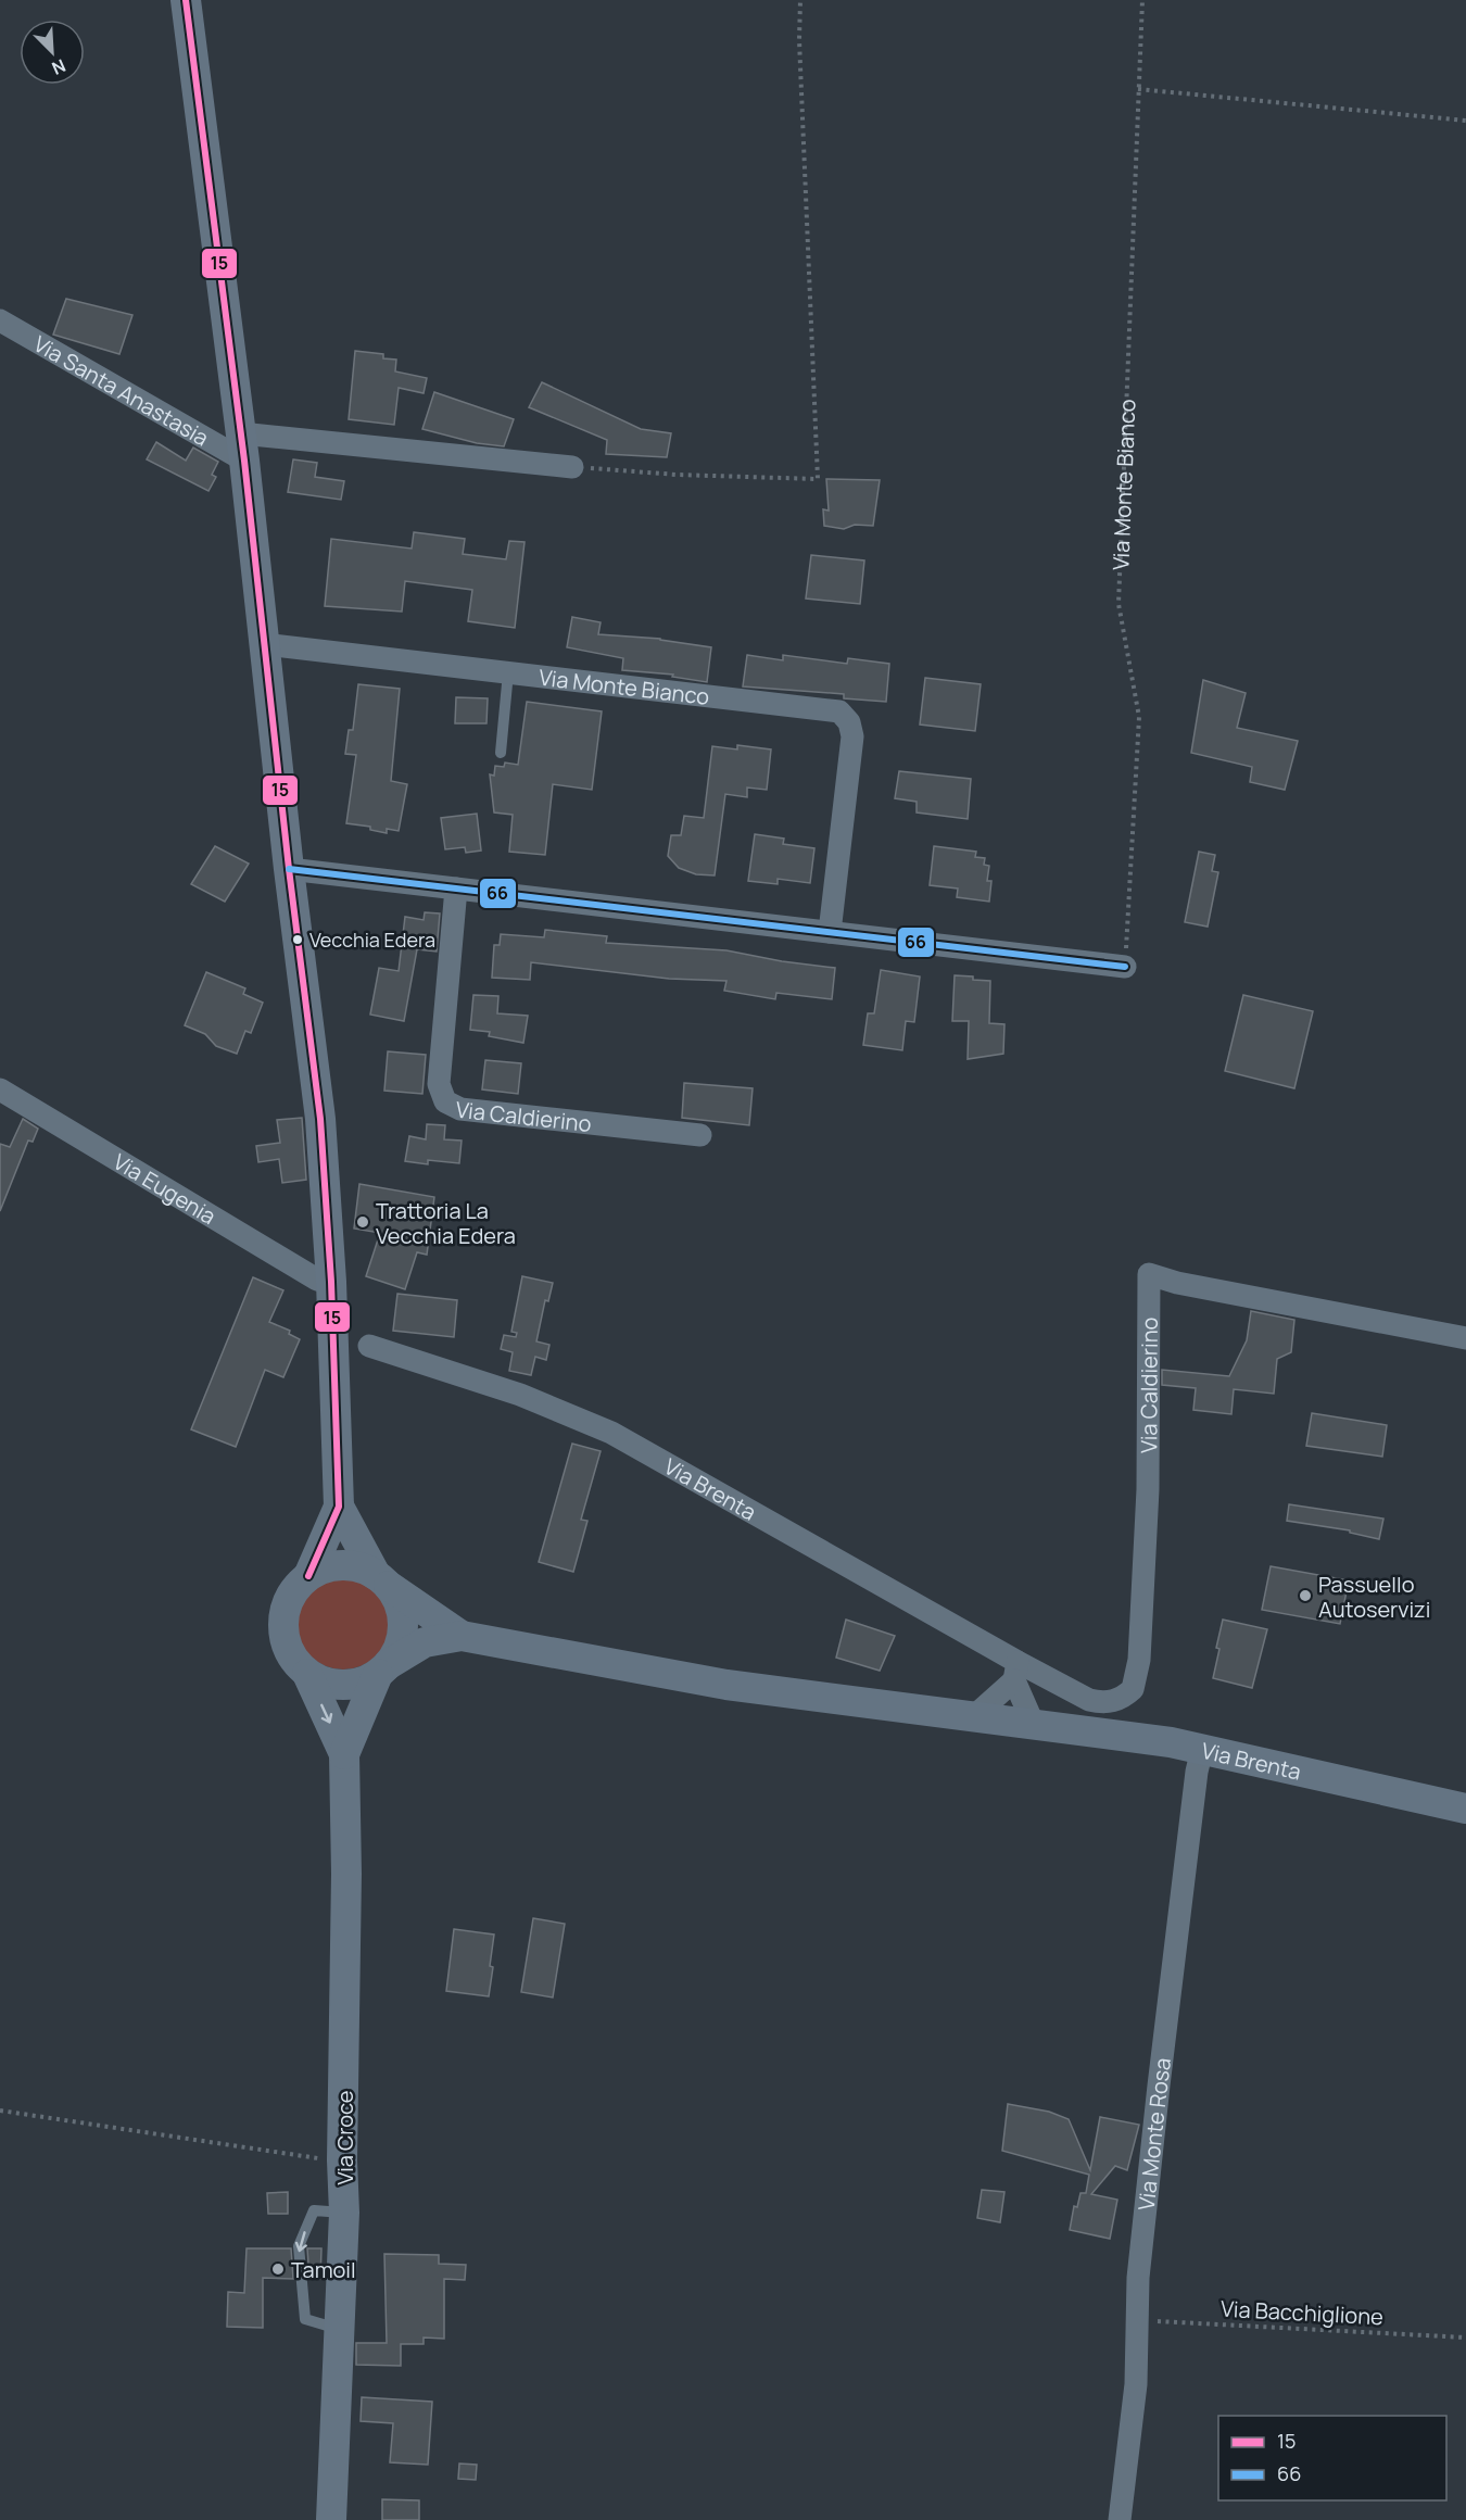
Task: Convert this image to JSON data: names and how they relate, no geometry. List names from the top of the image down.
{
  "streets": {
    "main road": ["Via Brenta", "Via Croce"],
    "street": [
      "Via Santa Anastasia",
      "Via Monte Bianco",
      "Via Caldierino",
      "Via Eugenia",
      "Via Monte Rosa"
    ],
    "path": ["Via Bacchiglione"]
  },
  "crossings": [
    ["Via Caldierino", "Via Brenta"],
    ["Via Brenta", "Via Monte Rosa"],
    ["Via Brenta", "Via Croce"],
    ["Via Monte Rosa", "Via Bacchiglione"]
  ],
  "places": [
    "Vecchia Edera",
    "Trattoria La Vecchia Edera",
    "Passuello Autoservizi",
    "Tamoil"
  ],
  "lines": ["transit line 15", "transit line 66"],
  "legend": ["15", "66"],
  "north": "bottom right"
}
